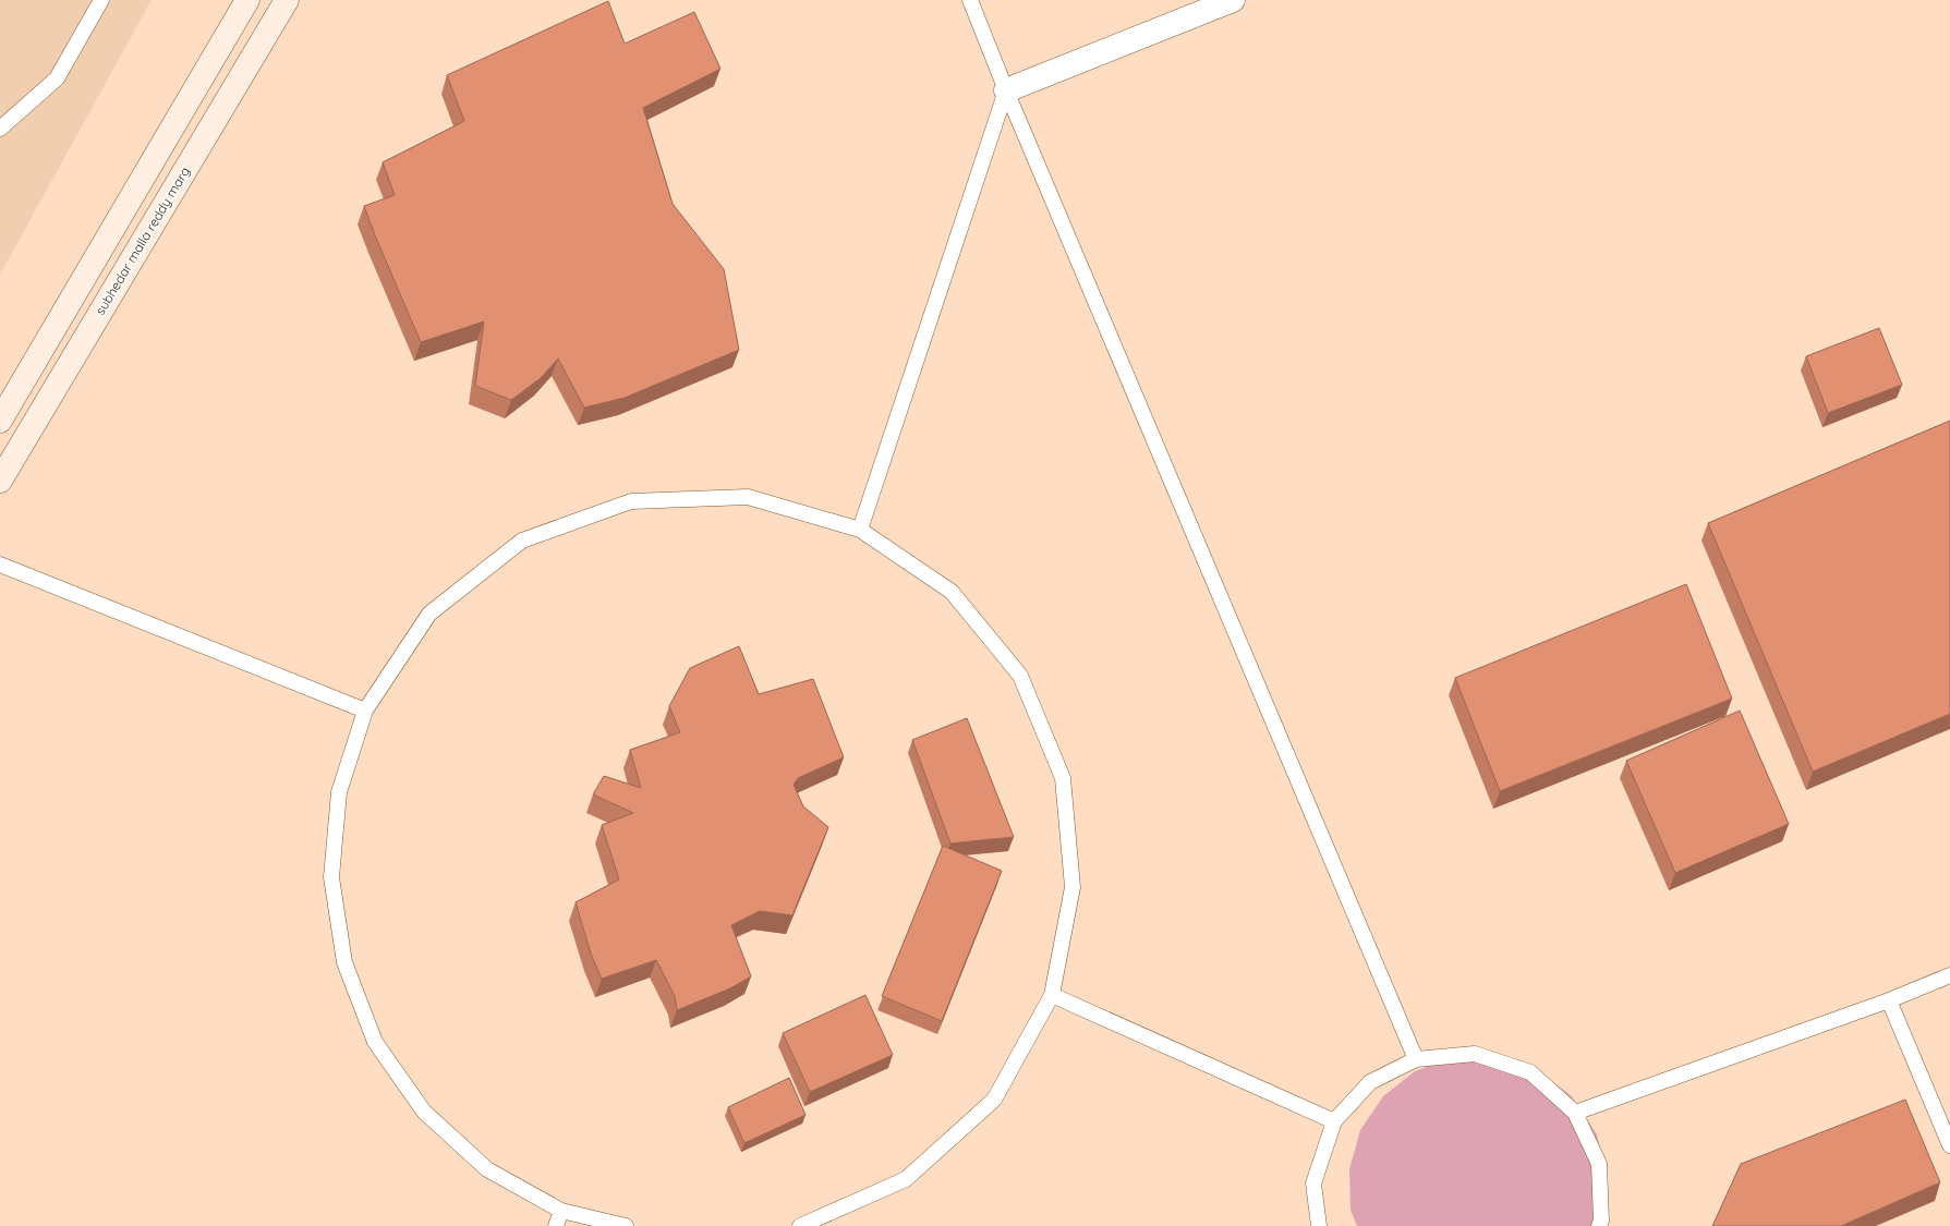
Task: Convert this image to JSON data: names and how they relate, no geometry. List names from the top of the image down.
{
  "streets": {
    "main road": ["subhedar malla reddy marg"]
  }
}
